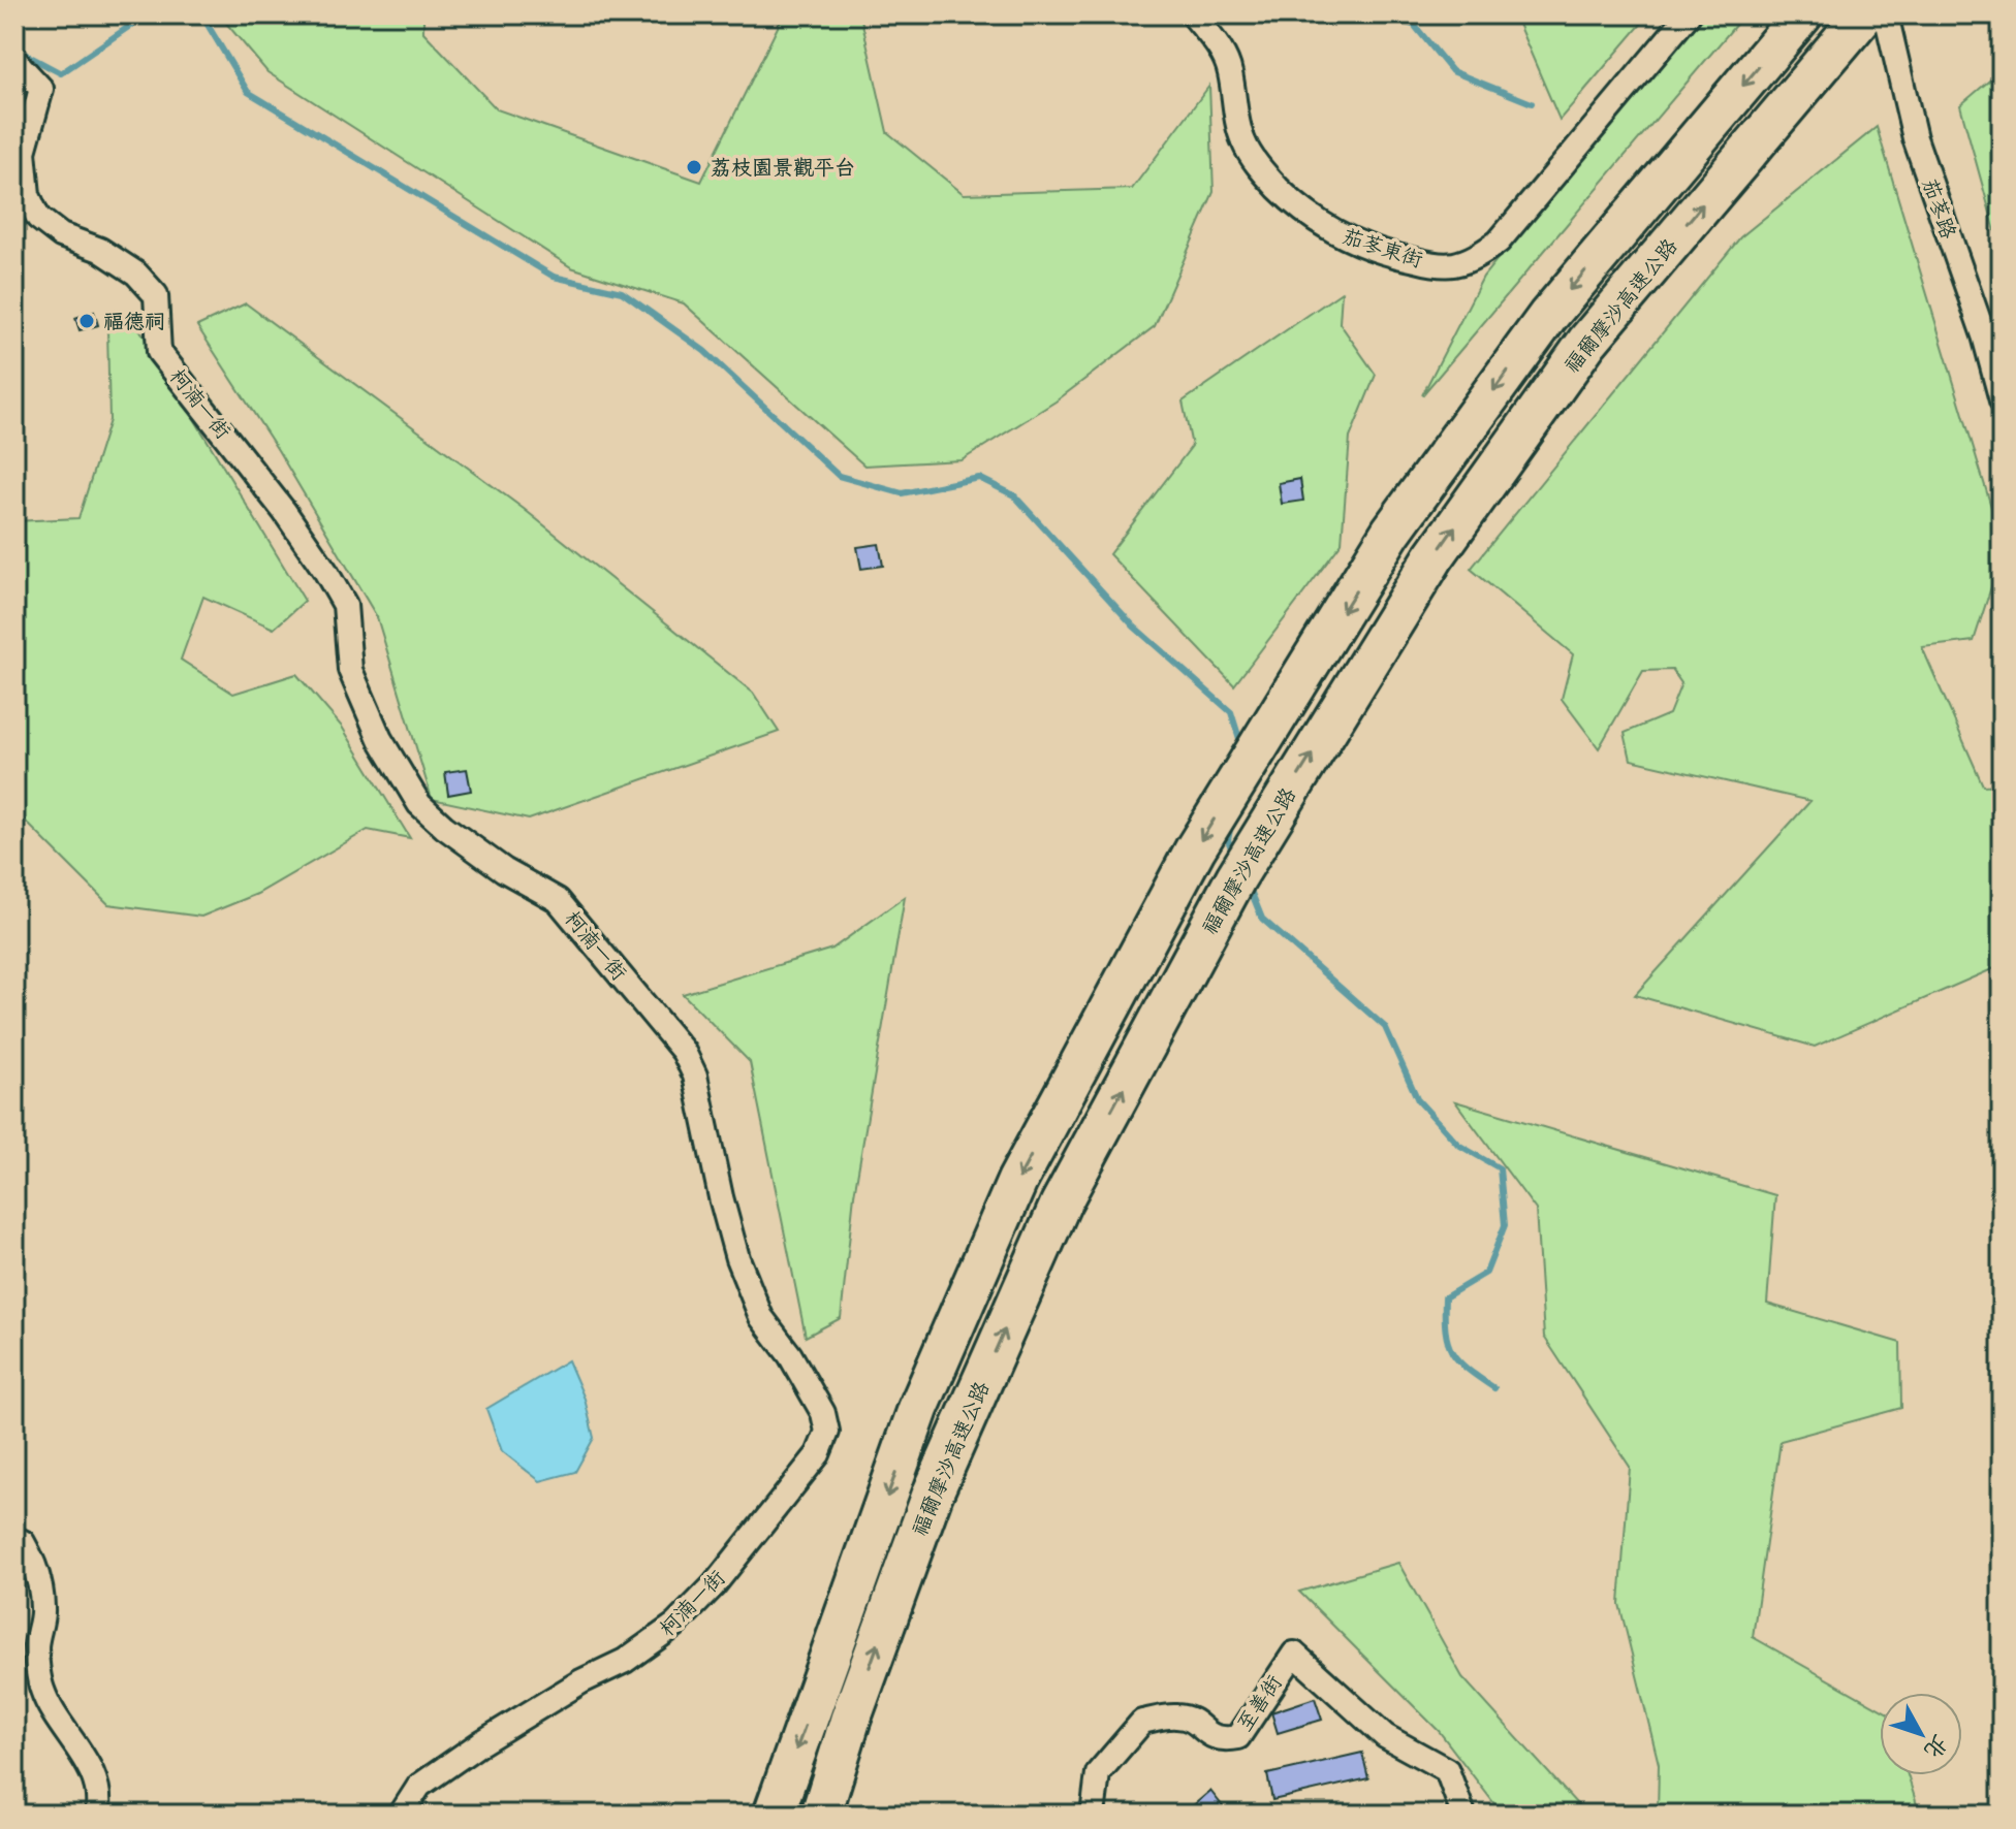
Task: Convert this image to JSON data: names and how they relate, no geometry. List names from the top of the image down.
{
  "streets": {
    "highway": ["福爾摩沙高速公路"],
    "street": [
      "茄苳路",
      "茄苳東街",
      "柯湳一街",
      "至善街"
    ]
  },
  "places": ["荔枝園景觀平台", "福德祠"],
  "north": "bottom right"
}
